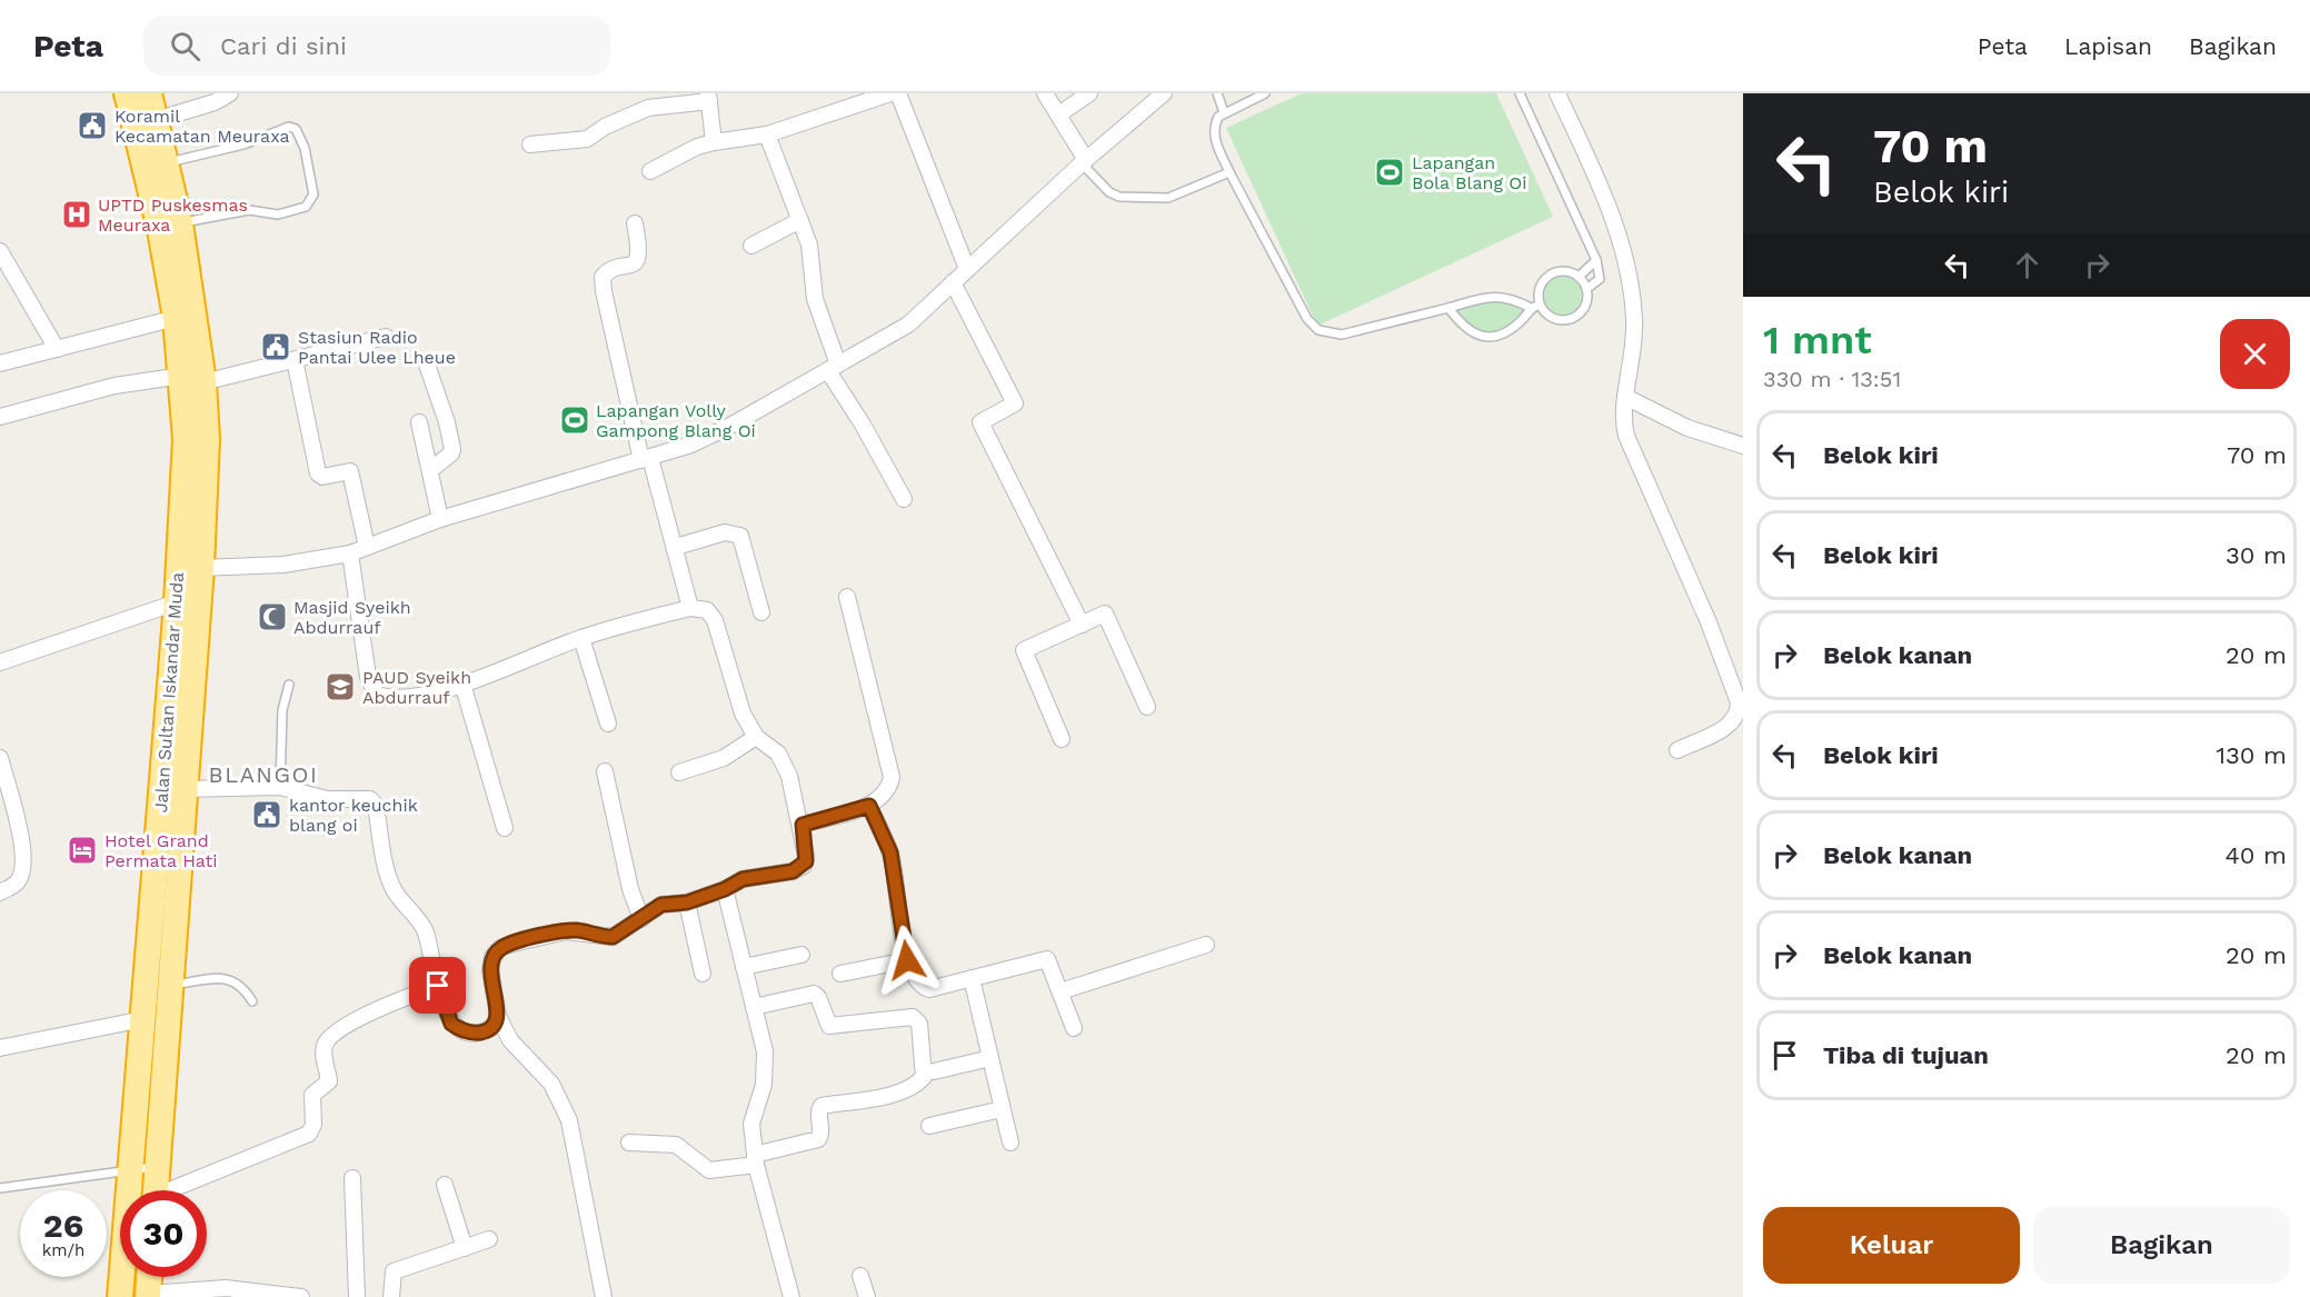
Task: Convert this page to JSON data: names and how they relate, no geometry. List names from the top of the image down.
{
  "streets": {
    "highway": ["Jalan Sultan Iskandar Muda"]
  },
  "districts": ["BLANGOI"],
  "places": {
    "public building": ["Koramil Kecamatan Meuraxa", "Stasiun Radio Pantai Ulee Lheue", "kantor keuchik blang oi"],
    "sports": ["Lapangan Bola Blang Oi", "Lapangan Volly Gampong Blang Oi"],
    "hospital": ["UPTD Puskesmas Meuraxa"],
    "mosque": ["Masjid Syeikh Abdurrauf"],
    "school or university": ["PAUD Syeikh Abdurrauf"],
    "hotel": ["Hotel Grand Permata Hati"]
  },
  "page": {
    "header": "Peta",
    "search": "Cari di sini",
    "nav": ["Peta", "Lapisan", "Bagikan"],
    "turn": ["70 m", "Belok kiri"],
    "heading": ["1 mnt", "330 m · 13:51"],
    "list": [
      {
        "name": "Belok kiri",
        "value": "70 m"
      },
      {
        "name": "Belok kiri",
        "value": "30 m"
      },
      {
        "name": "Belok kanan",
        "value": "20 m"
      },
      {
        "name": "Belok kiri",
        "value": "130 m"
      },
      {
        "name": "Belok kanan",
        "value": "40 m"
      },
      {
        "name": "Belok kanan",
        "value": "20 m"
      },
      {
        "name": "Tiba di tujuan",
        "value": "20 m"
      }
    ],
    "speed": "26 km/h",
    "limit": "30",
    "buttons": ["Keluar", "Bagikan"]
  }
}
